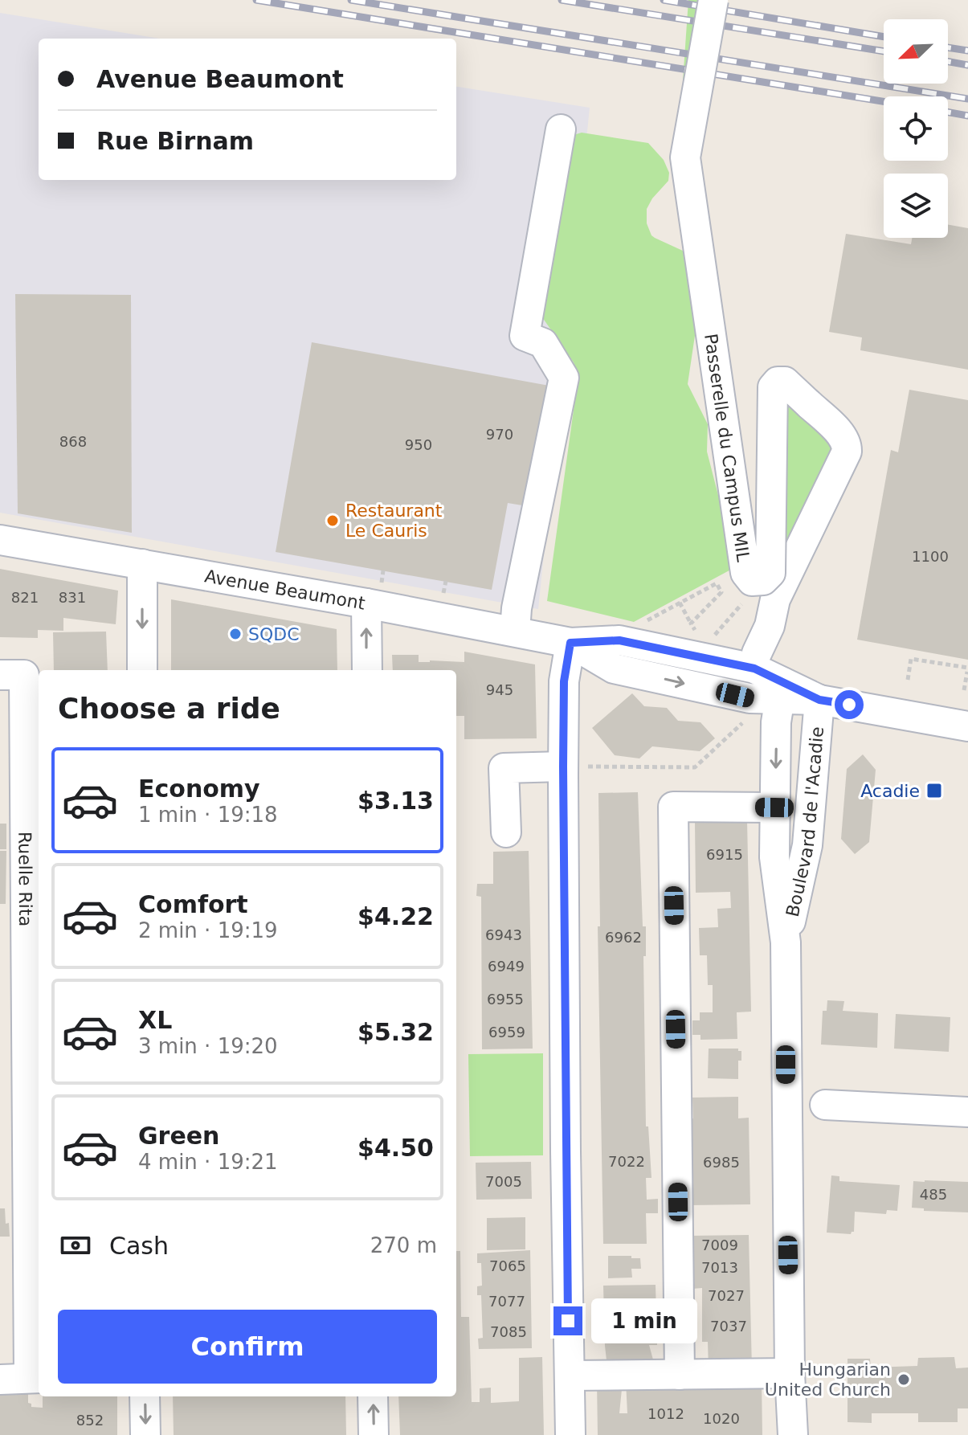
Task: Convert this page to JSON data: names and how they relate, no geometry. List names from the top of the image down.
{
  "streets": {
    "street": [
      "Passerelle du Campus MIL",
      "Avenue Beaumont",
      "Boulevard de l'Acadie",
      "Ruelle Rita"
    ]
  },
  "crossings": [
    ["Avenue Beaumont", "Boulevard de l'Acadie"]
  ],
  "places": {
    "other": ["Restaurant Le Cauris", "SQDC", "Hungarian United Church"],
    "transit": ["Acadie"]
  },
  "house_numbers": [
    "970",
    "868",
    "950",
    "1100",
    "821",
    "831",
    "945",
    "6915",
    "6943",
    "6962",
    "6949",
    "6955",
    "6959",
    "7022",
    "6985",
    "7005",
    "485",
    "7009",
    "7065",
    "7013",
    "7027",
    "7077",
    "7037",
    "7085",
    "1012",
    "1020",
    "852"
  ],
  "north": "bottom left",
  "page": {
    "banner": ["Avenue Beaumont", "Rue Birnam"],
    "heading": "Choose a ride",
    "list": [
      {
        "name": "Economy",
        "note": "1 min · 19:18",
        "value": "$3.13"
      },
      {
        "name": "Comfort",
        "note": "2 min · 19:19",
        "value": "$4.22"
      },
      {
        "name": "XL",
        "note": "3 min · 19:20",
        "value": "$5.32"
      },
      {
        "name": "Green",
        "note": "4 min · 19:21",
        "value": "$4.50"
      }
    ],
    "pay": ["Cash", "270 m"],
    "buttons": "Confirm",
    "bubble": "1 min"
  }
}
